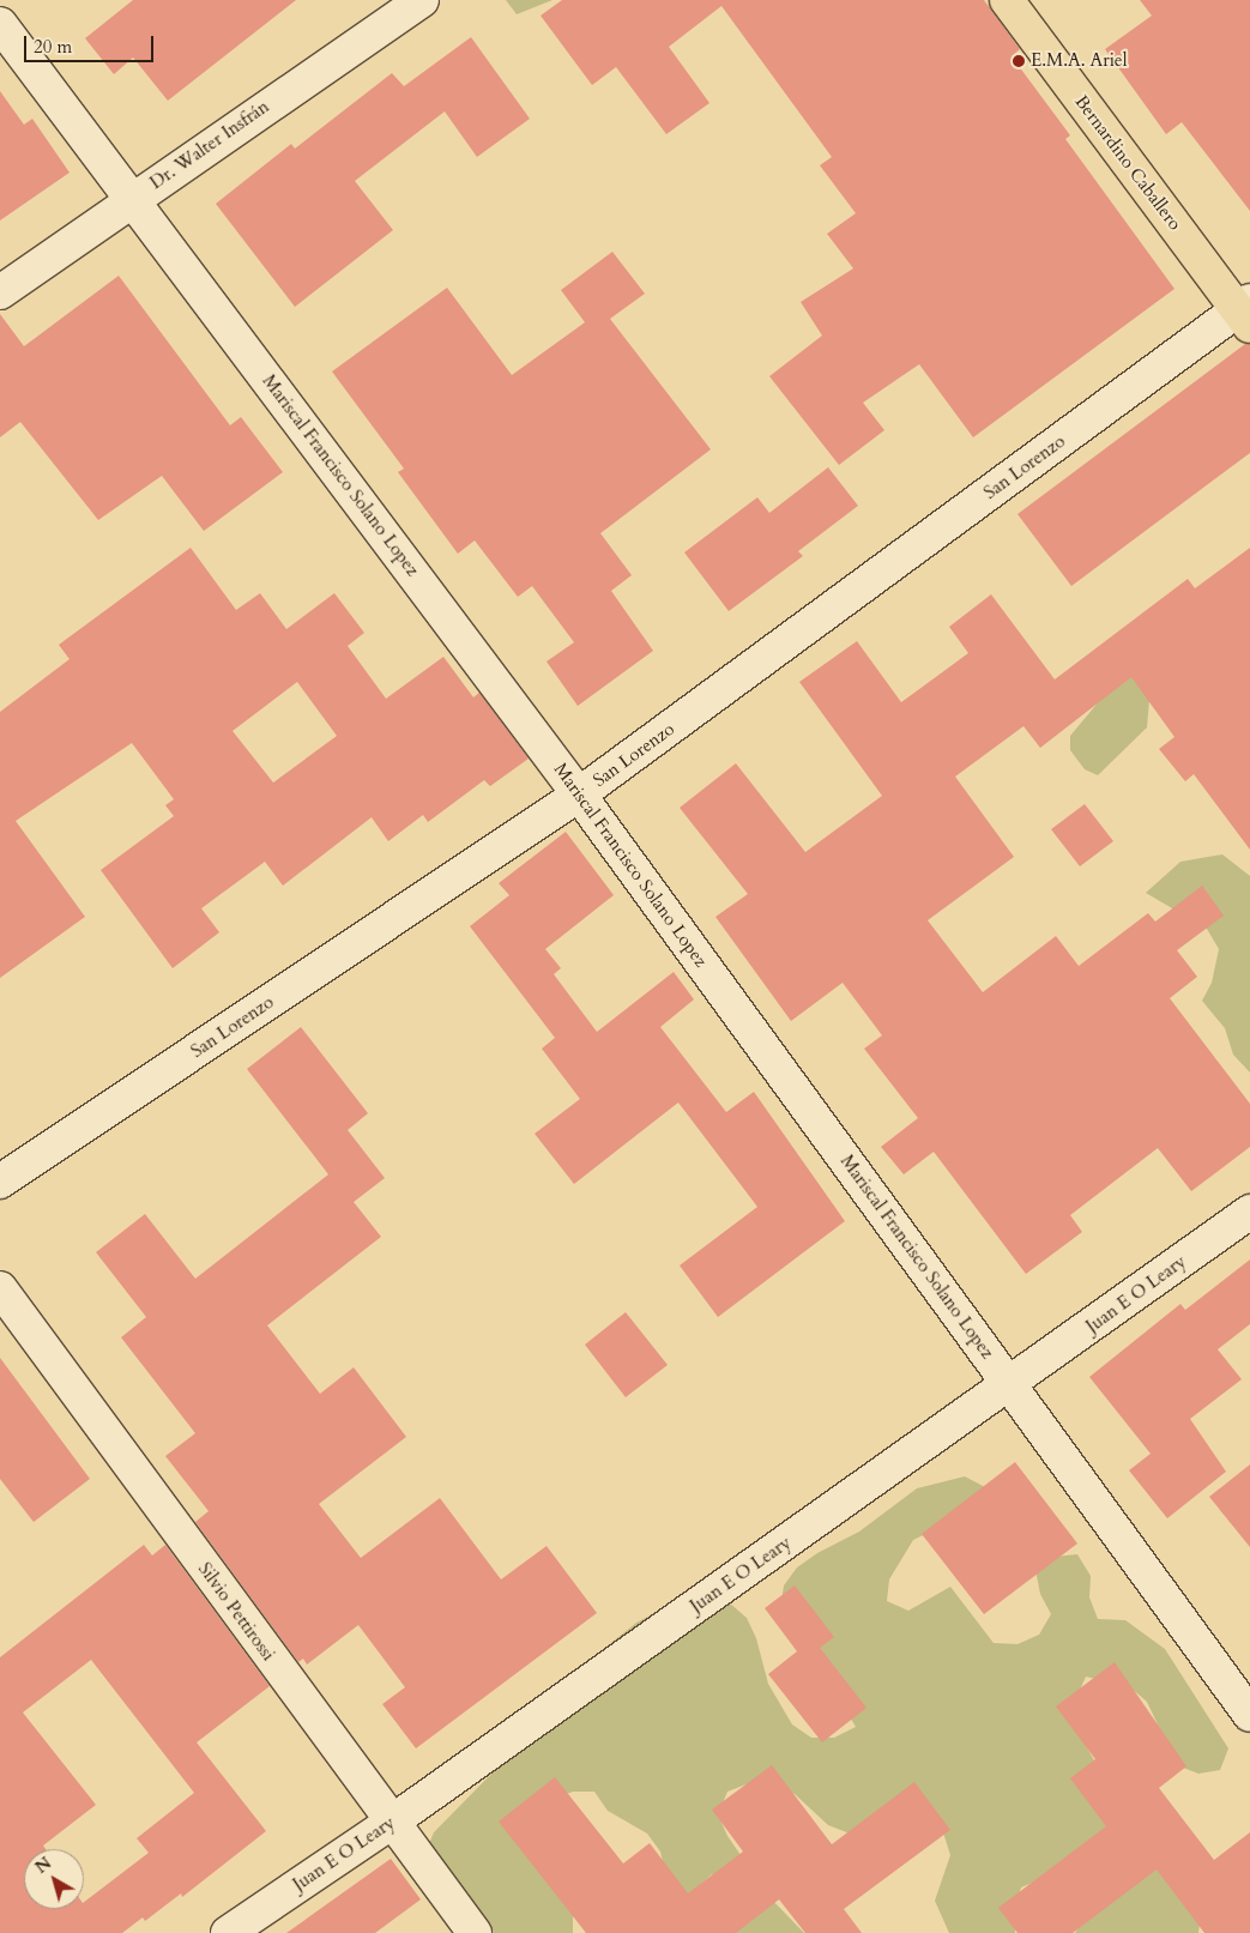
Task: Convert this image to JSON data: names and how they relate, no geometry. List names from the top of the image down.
{
  "streets": {
    "highway": ["Bernardino Caballero"],
    "street": [
      "Dr. Walter Insfrán",
      "San Lorenzo",
      "Mariscal Francisco Solano Lopez",
      "Juan E O Leary",
      "Silvio Pettirossi"
    ]
  },
  "crossings": [
    ["Dr. Walter Insfrán", "Mariscal Francisco Solano Lopez"],
    ["Bernardino Caballero", "San Lorenzo"],
    ["San Lorenzo", "Mariscal Francisco Solano Lopez"],
    ["Mariscal Francisco Solano Lopez", "Juan E O Leary"],
    ["Juan E O Leary", "Silvio Pettirossi"]
  ],
  "places": ["E.M.A. Ariel"],
  "scale_bar": "20 m",
  "north": "top left"
}
